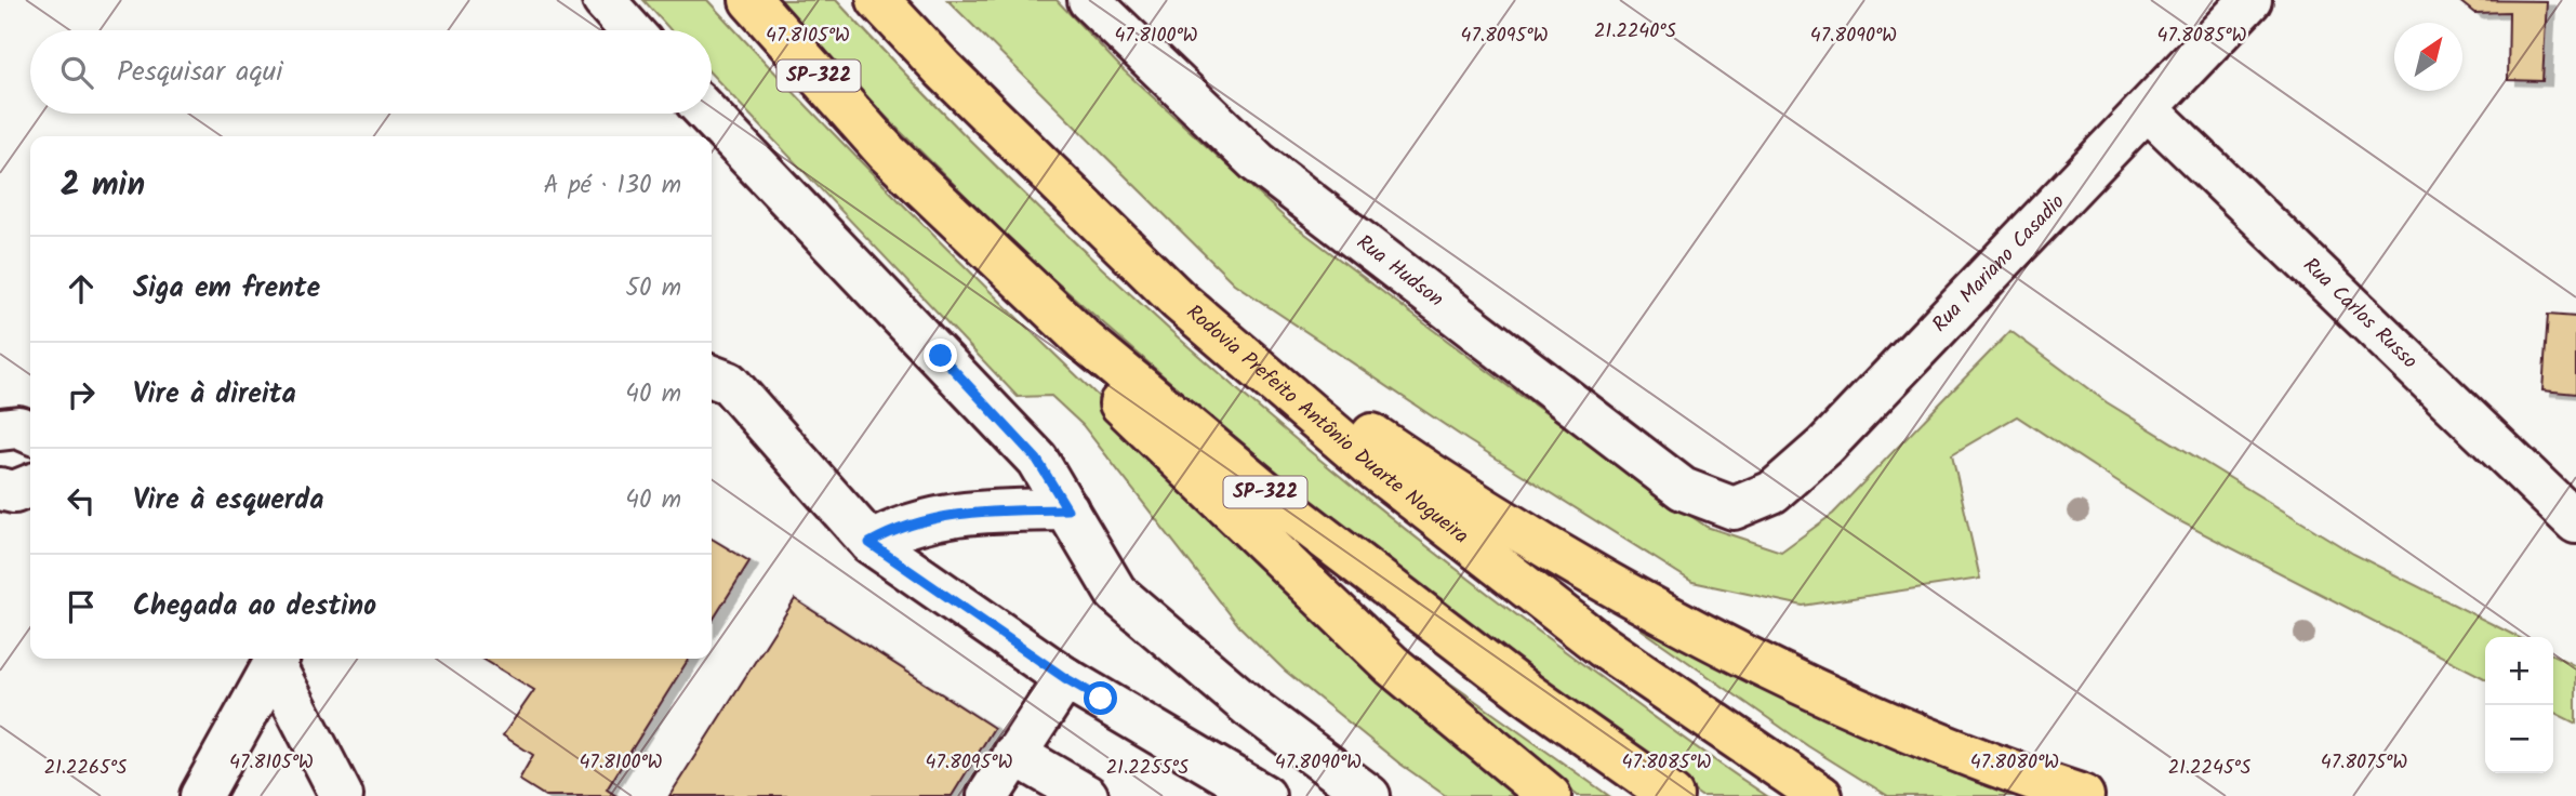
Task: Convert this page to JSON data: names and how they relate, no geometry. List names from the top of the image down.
{
  "streets": {
    "highway": ["SP-322", "Rodovia Prefeito Antônio Duarte Nogueira"],
    "street": ["Rua Mariano Casadio", "Rua Hudson", "Rua Carlos Russo"]
  },
  "crossings": [
    ["Rua Mariano Casadio", "Rua Hudson"],
    ["Rua Mariano Casadio", "Rua Carlos Russo"]
  ],
  "north": "top right",
  "page": {
    "search": "Pesquisar aqui",
    "heading": ["2 min", "A pé · 130 m"],
    "list": [
      ["Siga em frente", "50 m"],
      ["Vire à direita", "40 m"],
      ["Vire à esquerda", "40 m"],
      "Chegada ao destino"
    ],
    "map_buttons": ["+", "−"]
  },
  "coordinates": [
    "21.2240°S",
    "47.8105°W",
    "47.8100°W",
    "47.8095°W",
    "47.8090°W",
    "47.8085°W",
    "47.8080°W",
    "47.8075°W",
    "21.2265°S",
    "21.2255°S",
    "21.2245°S"
  ]
}
